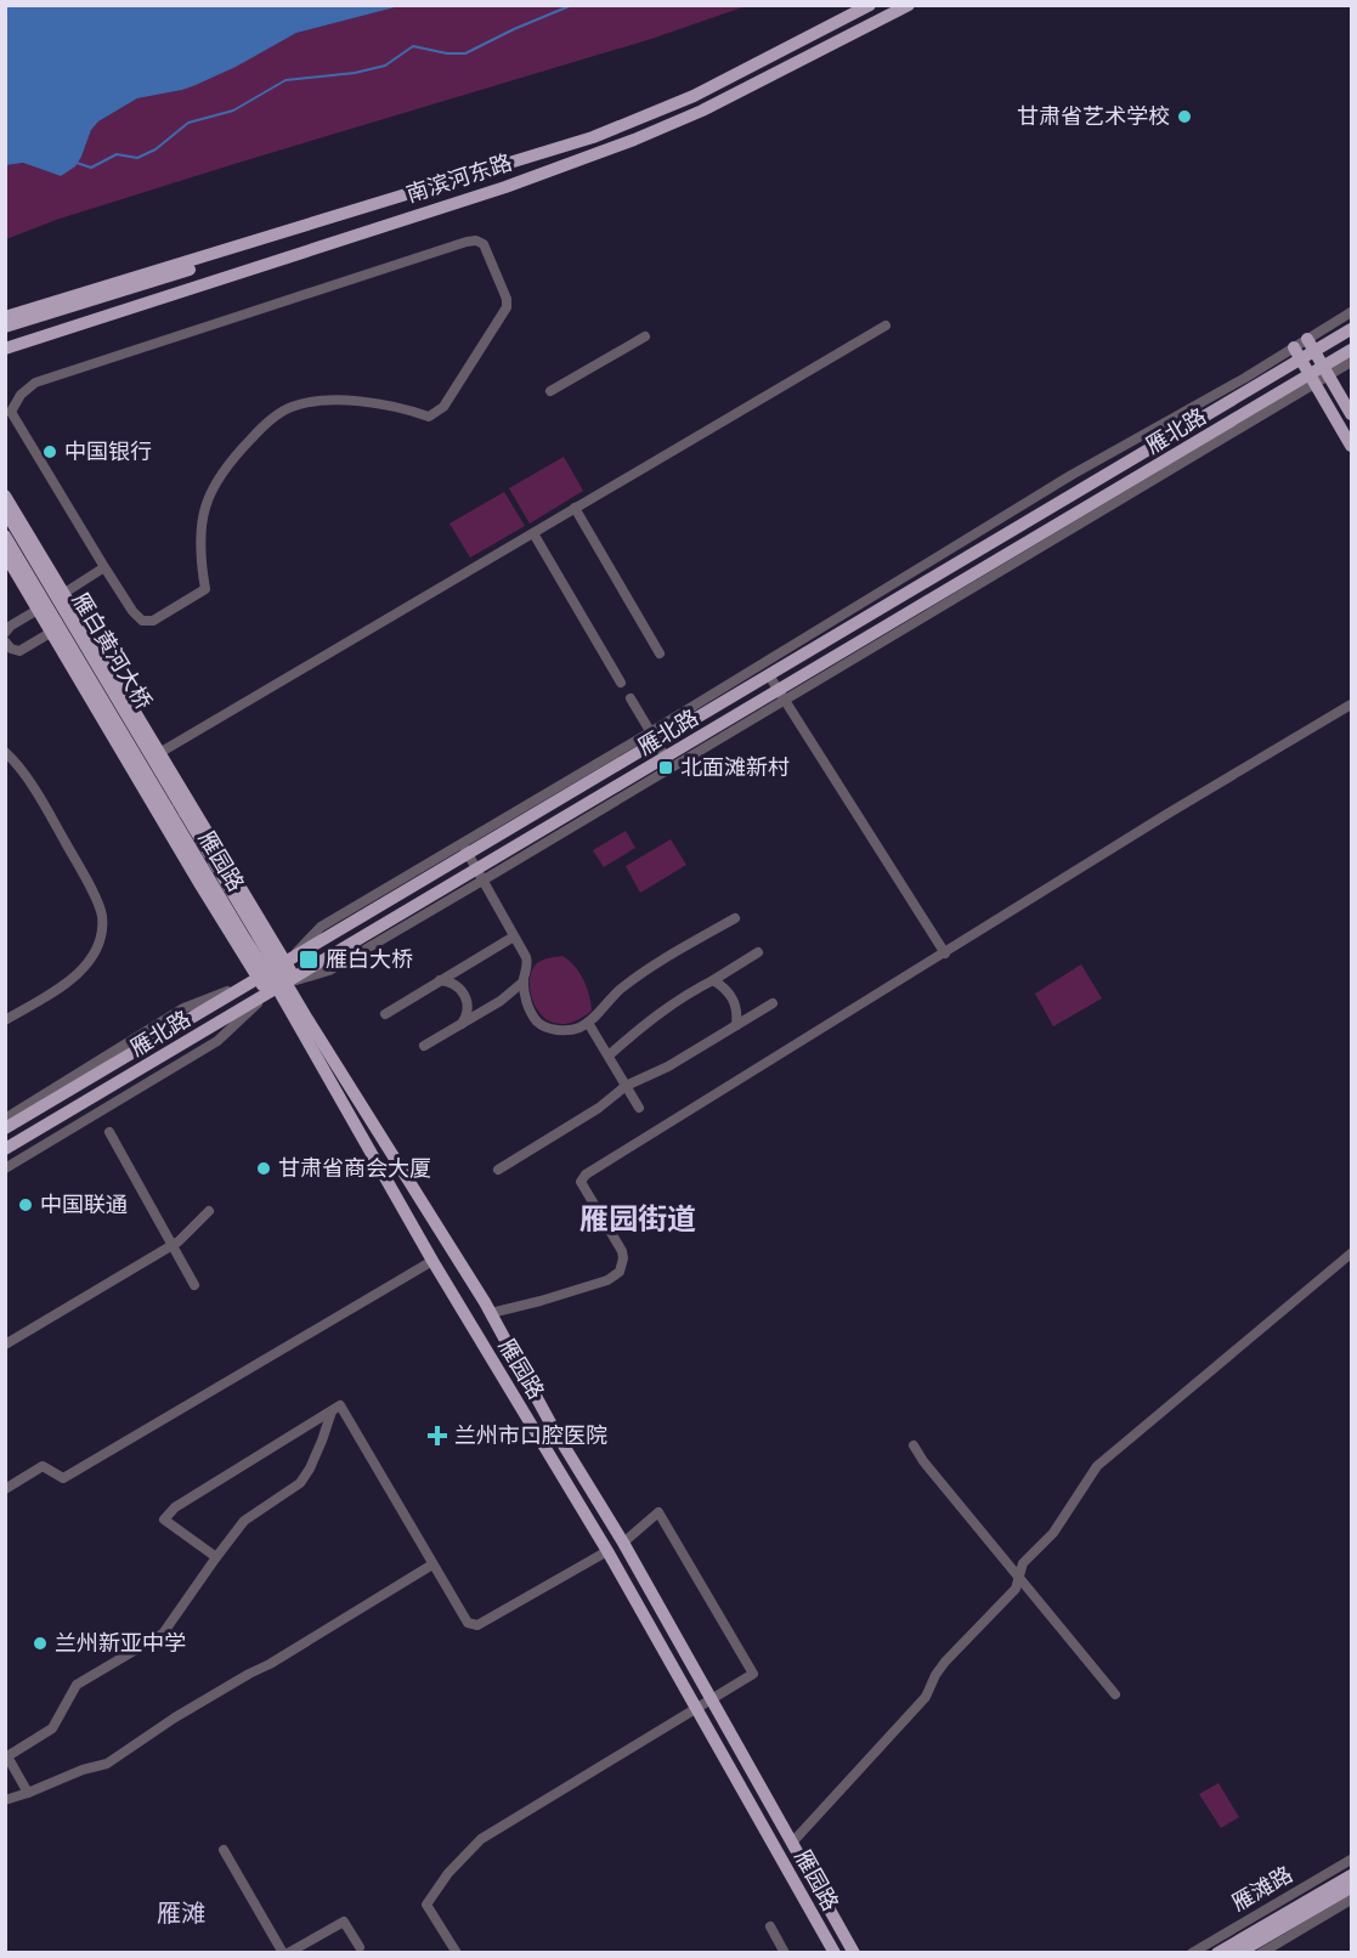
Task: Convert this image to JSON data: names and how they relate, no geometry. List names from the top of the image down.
{
  "streets": {
    "main road": [
      "南滨河东路",
      "雁北路",
      "雁白黄河大桥",
      "雁园路",
      "雁滩路"
    ]
  },
  "crossings": [
    ["雁北路", "雁园路"],
    ["雁白黄河大桥", "雁园路"]
  ],
  "districts": ["雁园街道", "雁滩"],
  "places": {
    "other": [
      "甘肃省艺术学校",
      "中国银行",
      "甘肃省商会大厦",
      "中国联通",
      "兰州新亚中学"
    ],
    "transit": ["北面滩新村", "雁白大桥"],
    "health": ["兰州市口腔医院"]
  }
}
